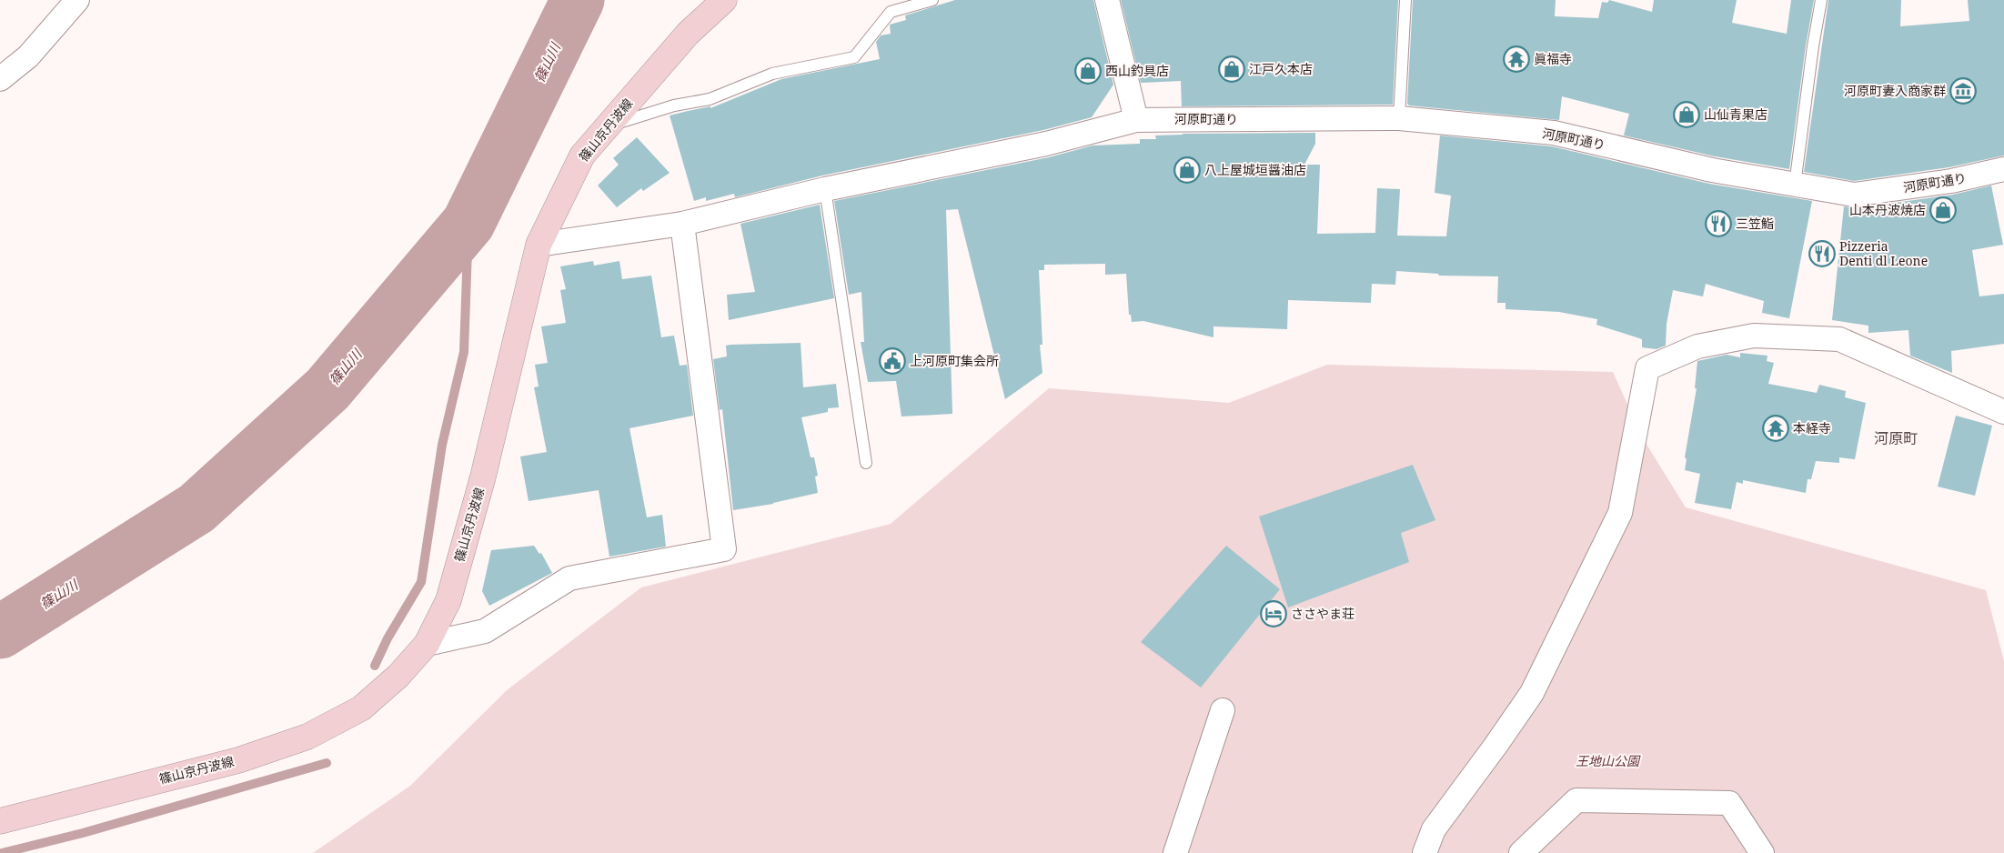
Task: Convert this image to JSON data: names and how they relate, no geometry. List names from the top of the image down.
{
  "streets": {
    "main road": ["篠山京丹波線"],
    "street": ["河原町通り"]
  },
  "crossings": [
    ["河原町通り", "篠山京丹波線"]
  ],
  "districts": ["河原町"],
  "water": ["篠山川"],
  "parks": ["王地山公園"],
  "places": {
    "temple": ["眞福寺", "本経寺"],
    "shop": [
      "江戸久本店",
      "西山釣具店",
      "山仙青果店",
      "八上屋城垣醤油店",
      "山本丹波焼店"
    ],
    "museum": ["河原町妻入商家群"],
    "restaurant": ["三笠鮨", "Pizzeria Denti dl Leone"],
    "public building": ["上河原町集会所"],
    "hotel": ["ささやま荘"]
  }
}
